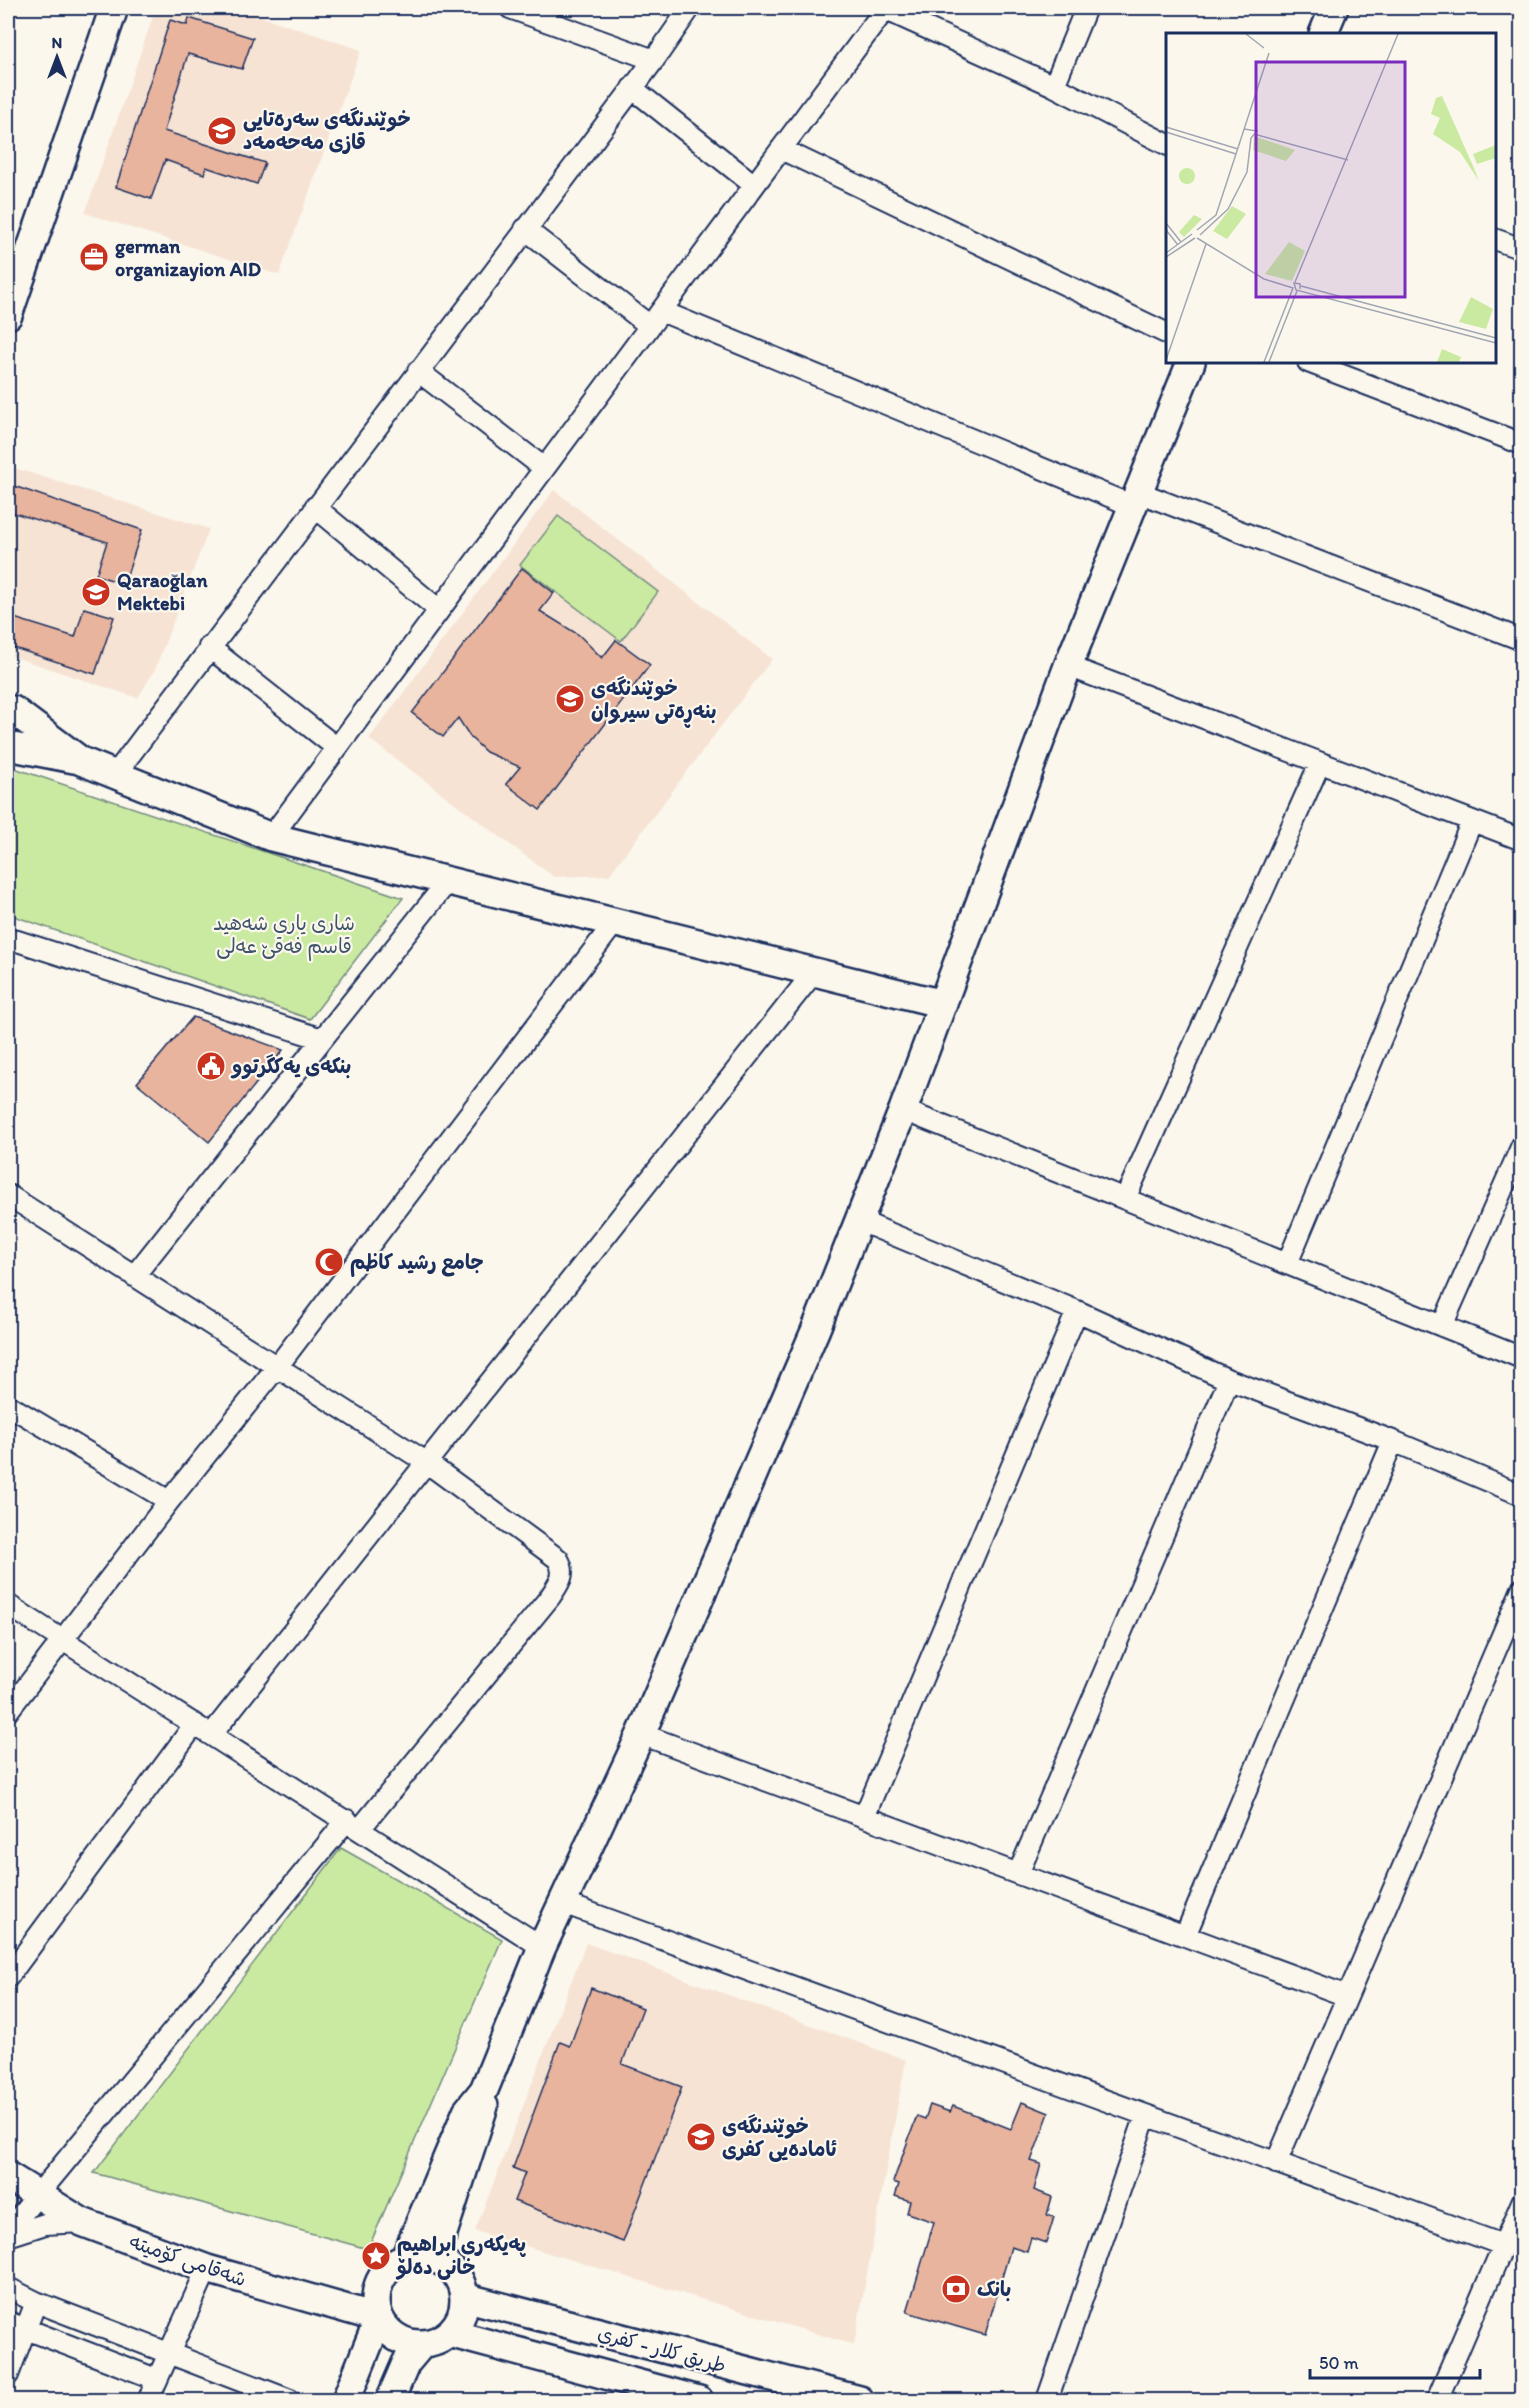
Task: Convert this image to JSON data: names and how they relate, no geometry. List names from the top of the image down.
{
  "streets": {
    "street": ["شەقامی کۆمیتە", "طريق كلار - كفري"]
  },
  "crossings": [
    ["شەقامی کۆمیتە", "طريق كلار - كفري"]
  ],
  "parks": ["شاری یاری شەهید قاسم فەقێ عەلی"],
  "places": {
    "school or university": [
      "خوێندنگەی سەرەتایی قازی مەحەمەد",
      "Qaraoğlan Mektebi",
      "خوێندنگەی بنەڕەتی سیروان",
      "خوێندنگەی ئامادەیی کفری"
    ],
    "office": ["german organizayion AID"],
    "public building": ["بنکەی یەکگرتوو"],
    "mosque": ["جامع رشيد كاظم"],
    "place": ["پەیکەری ابراهیم خانی دەلۆ"],
    "bank": ["بانک"]
  },
  "scale_bar": "50 m",
  "north": "top"
}
